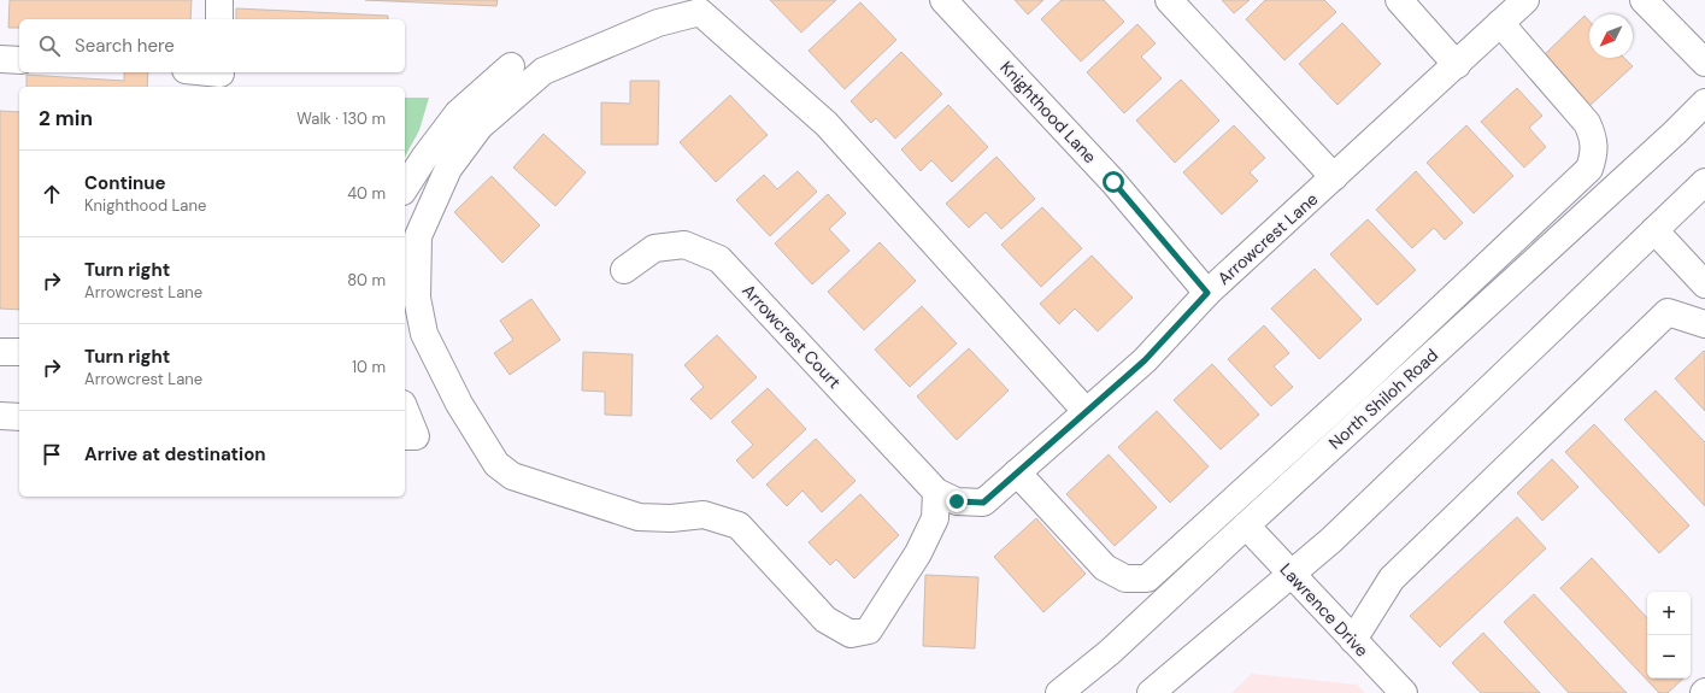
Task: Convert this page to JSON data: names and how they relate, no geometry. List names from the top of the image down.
{
  "streets": {
    "street": [
      "Knighthood Lane",
      "Arrowcrest Lane",
      "Arrowcrest Court",
      "North Shiloh Road",
      "Lawrence Drive"
    ]
  },
  "crossings": [
    ["Knighthood Lane", "Arrowcrest Lane"],
    ["Arrowcrest Lane", "Arrowcrest Court"],
    ["North Shiloh Road", "Lawrence Drive"]
  ],
  "north": "bottom left",
  "page": {
    "search": "Search here",
    "heading": ["2 min", "Walk · 130 m"],
    "list": [
      ["Continue", "Knighthood Lane", "40 m"],
      ["Turn right", "Arrowcrest Lane", "80 m"],
      ["Turn right", "Arrowcrest Lane", "10 m"],
      "Arrive at destination"
    ],
    "map_buttons": ["+", "−"]
  }
}
